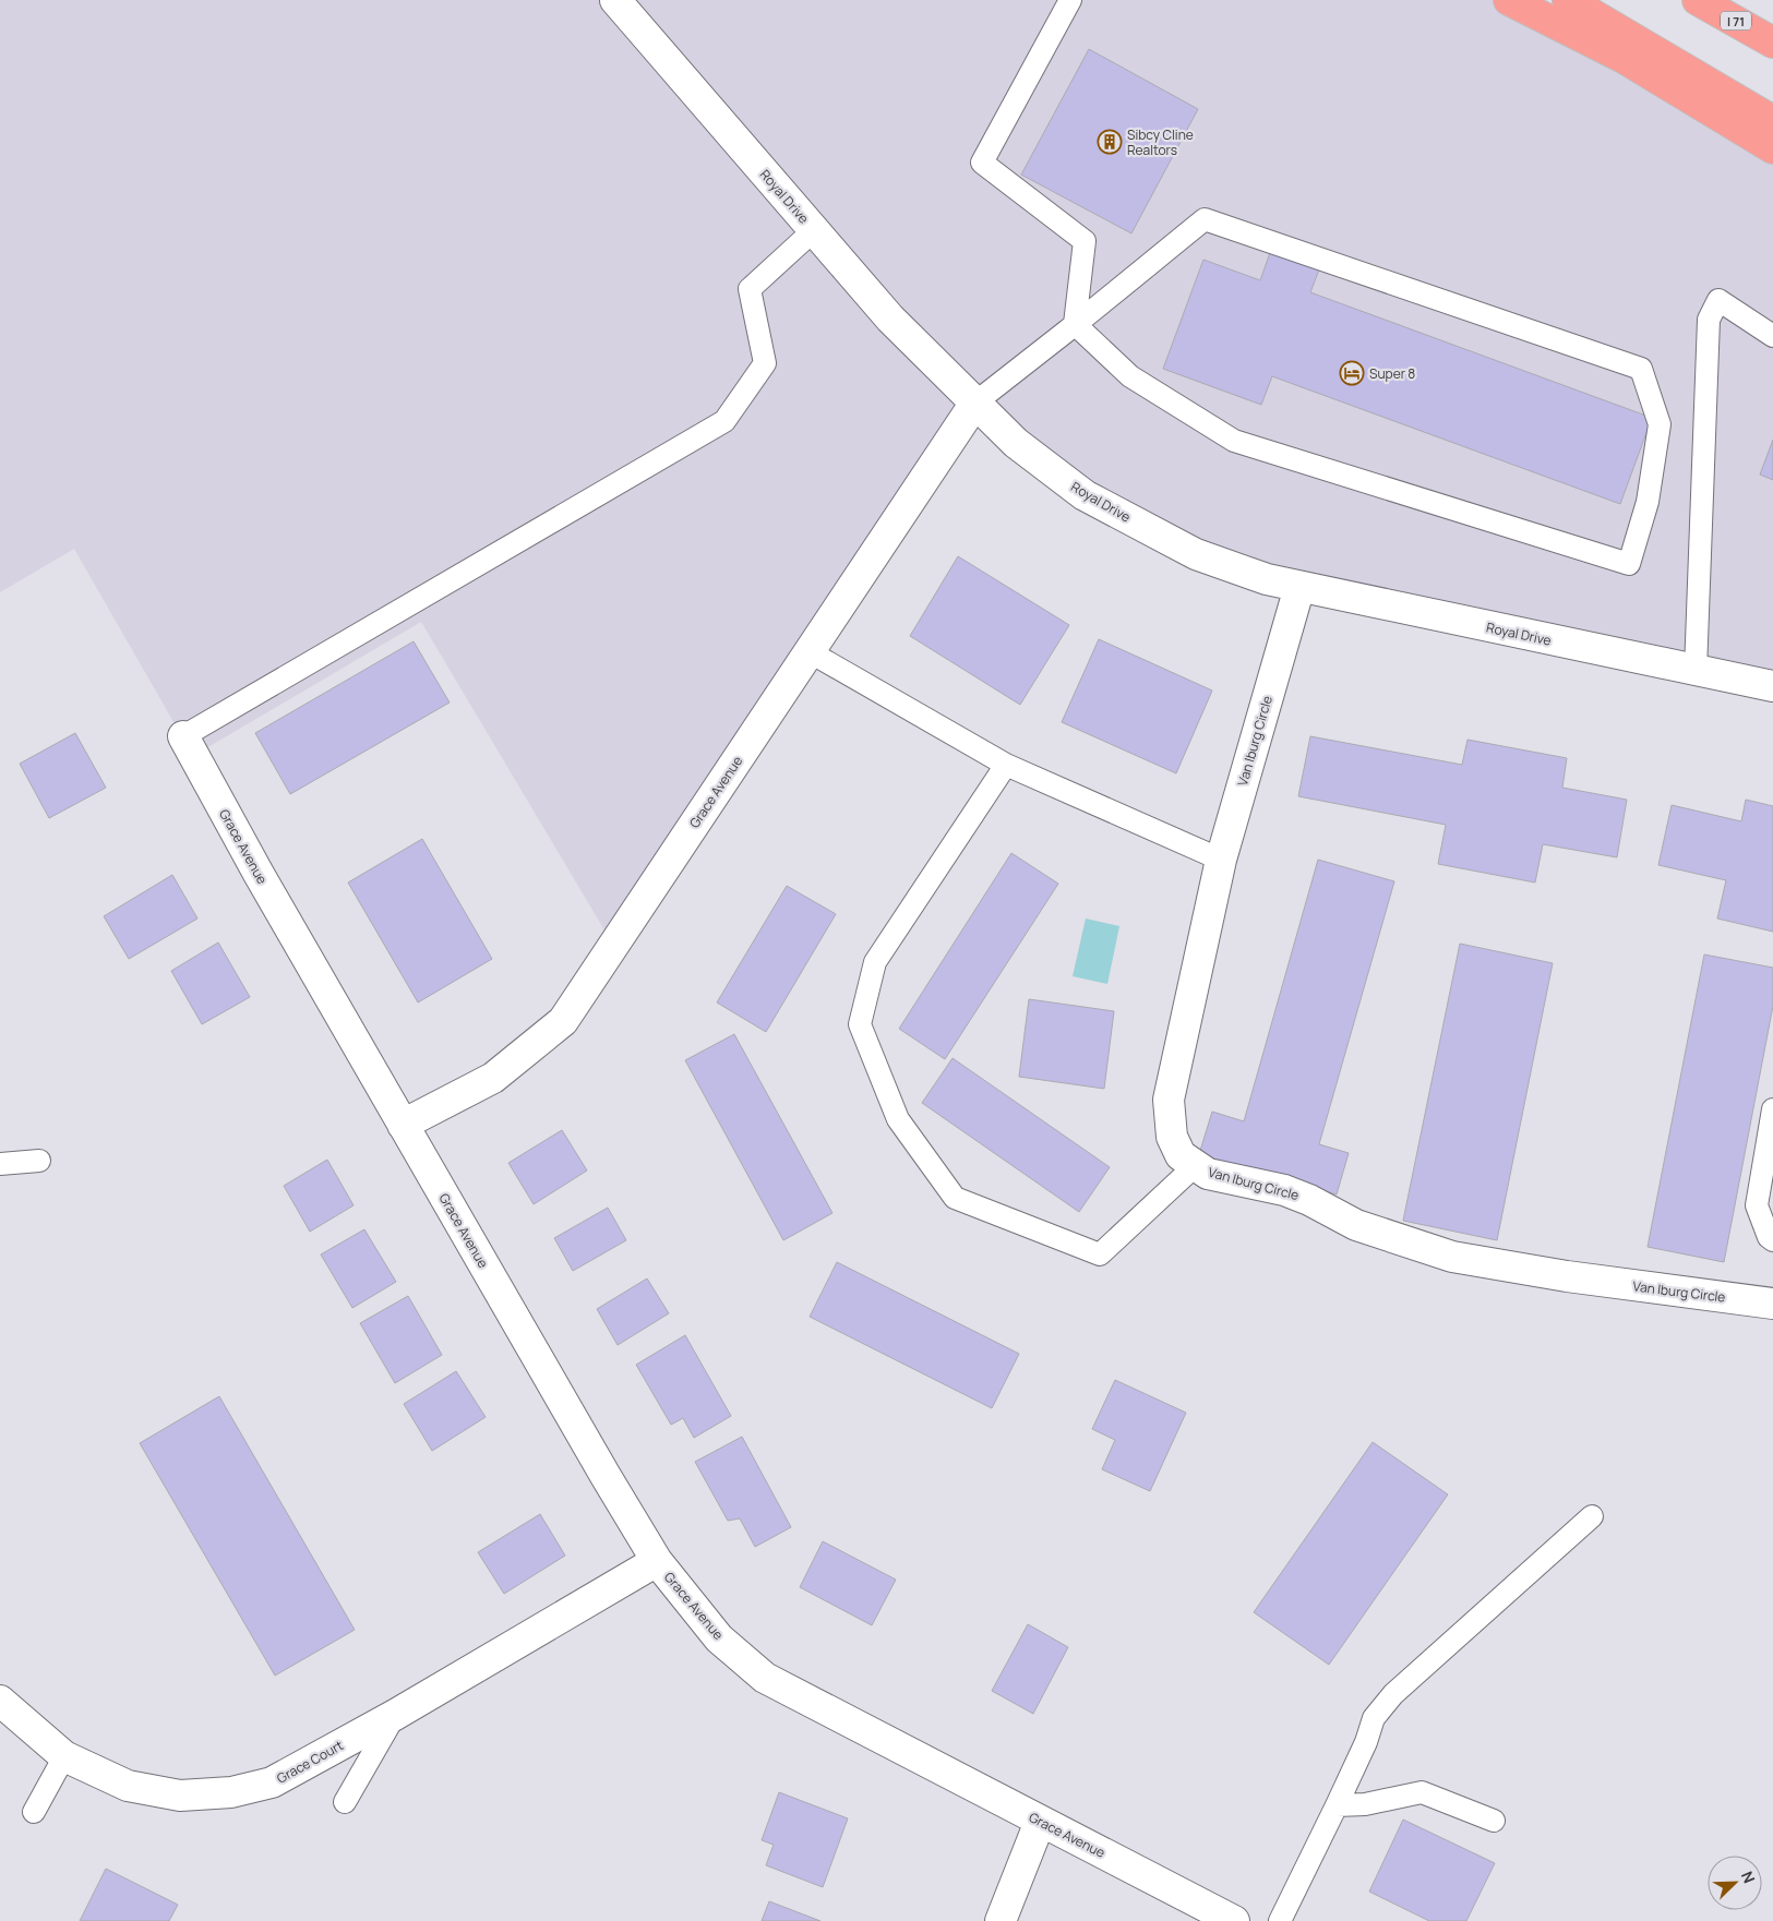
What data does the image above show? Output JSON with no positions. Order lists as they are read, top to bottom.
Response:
{
  "streets": {
    "highway": ["I 71"],
    "street": [
      "Royal Drive",
      "Van Iburg Circle",
      "Grace Avenue",
      "Grace Court"
    ]
  },
  "crossings": [
    ["Royal Drive", "Van Iburg Circle"],
    ["Royal Drive", "Grace Avenue"],
    ["Grace Avenue", "Grace Court"]
  ],
  "places": {
    "building": ["Sibcy Cline Realtors"],
    "hotel": ["Super 8"]
  },
  "north": "top right"
}
